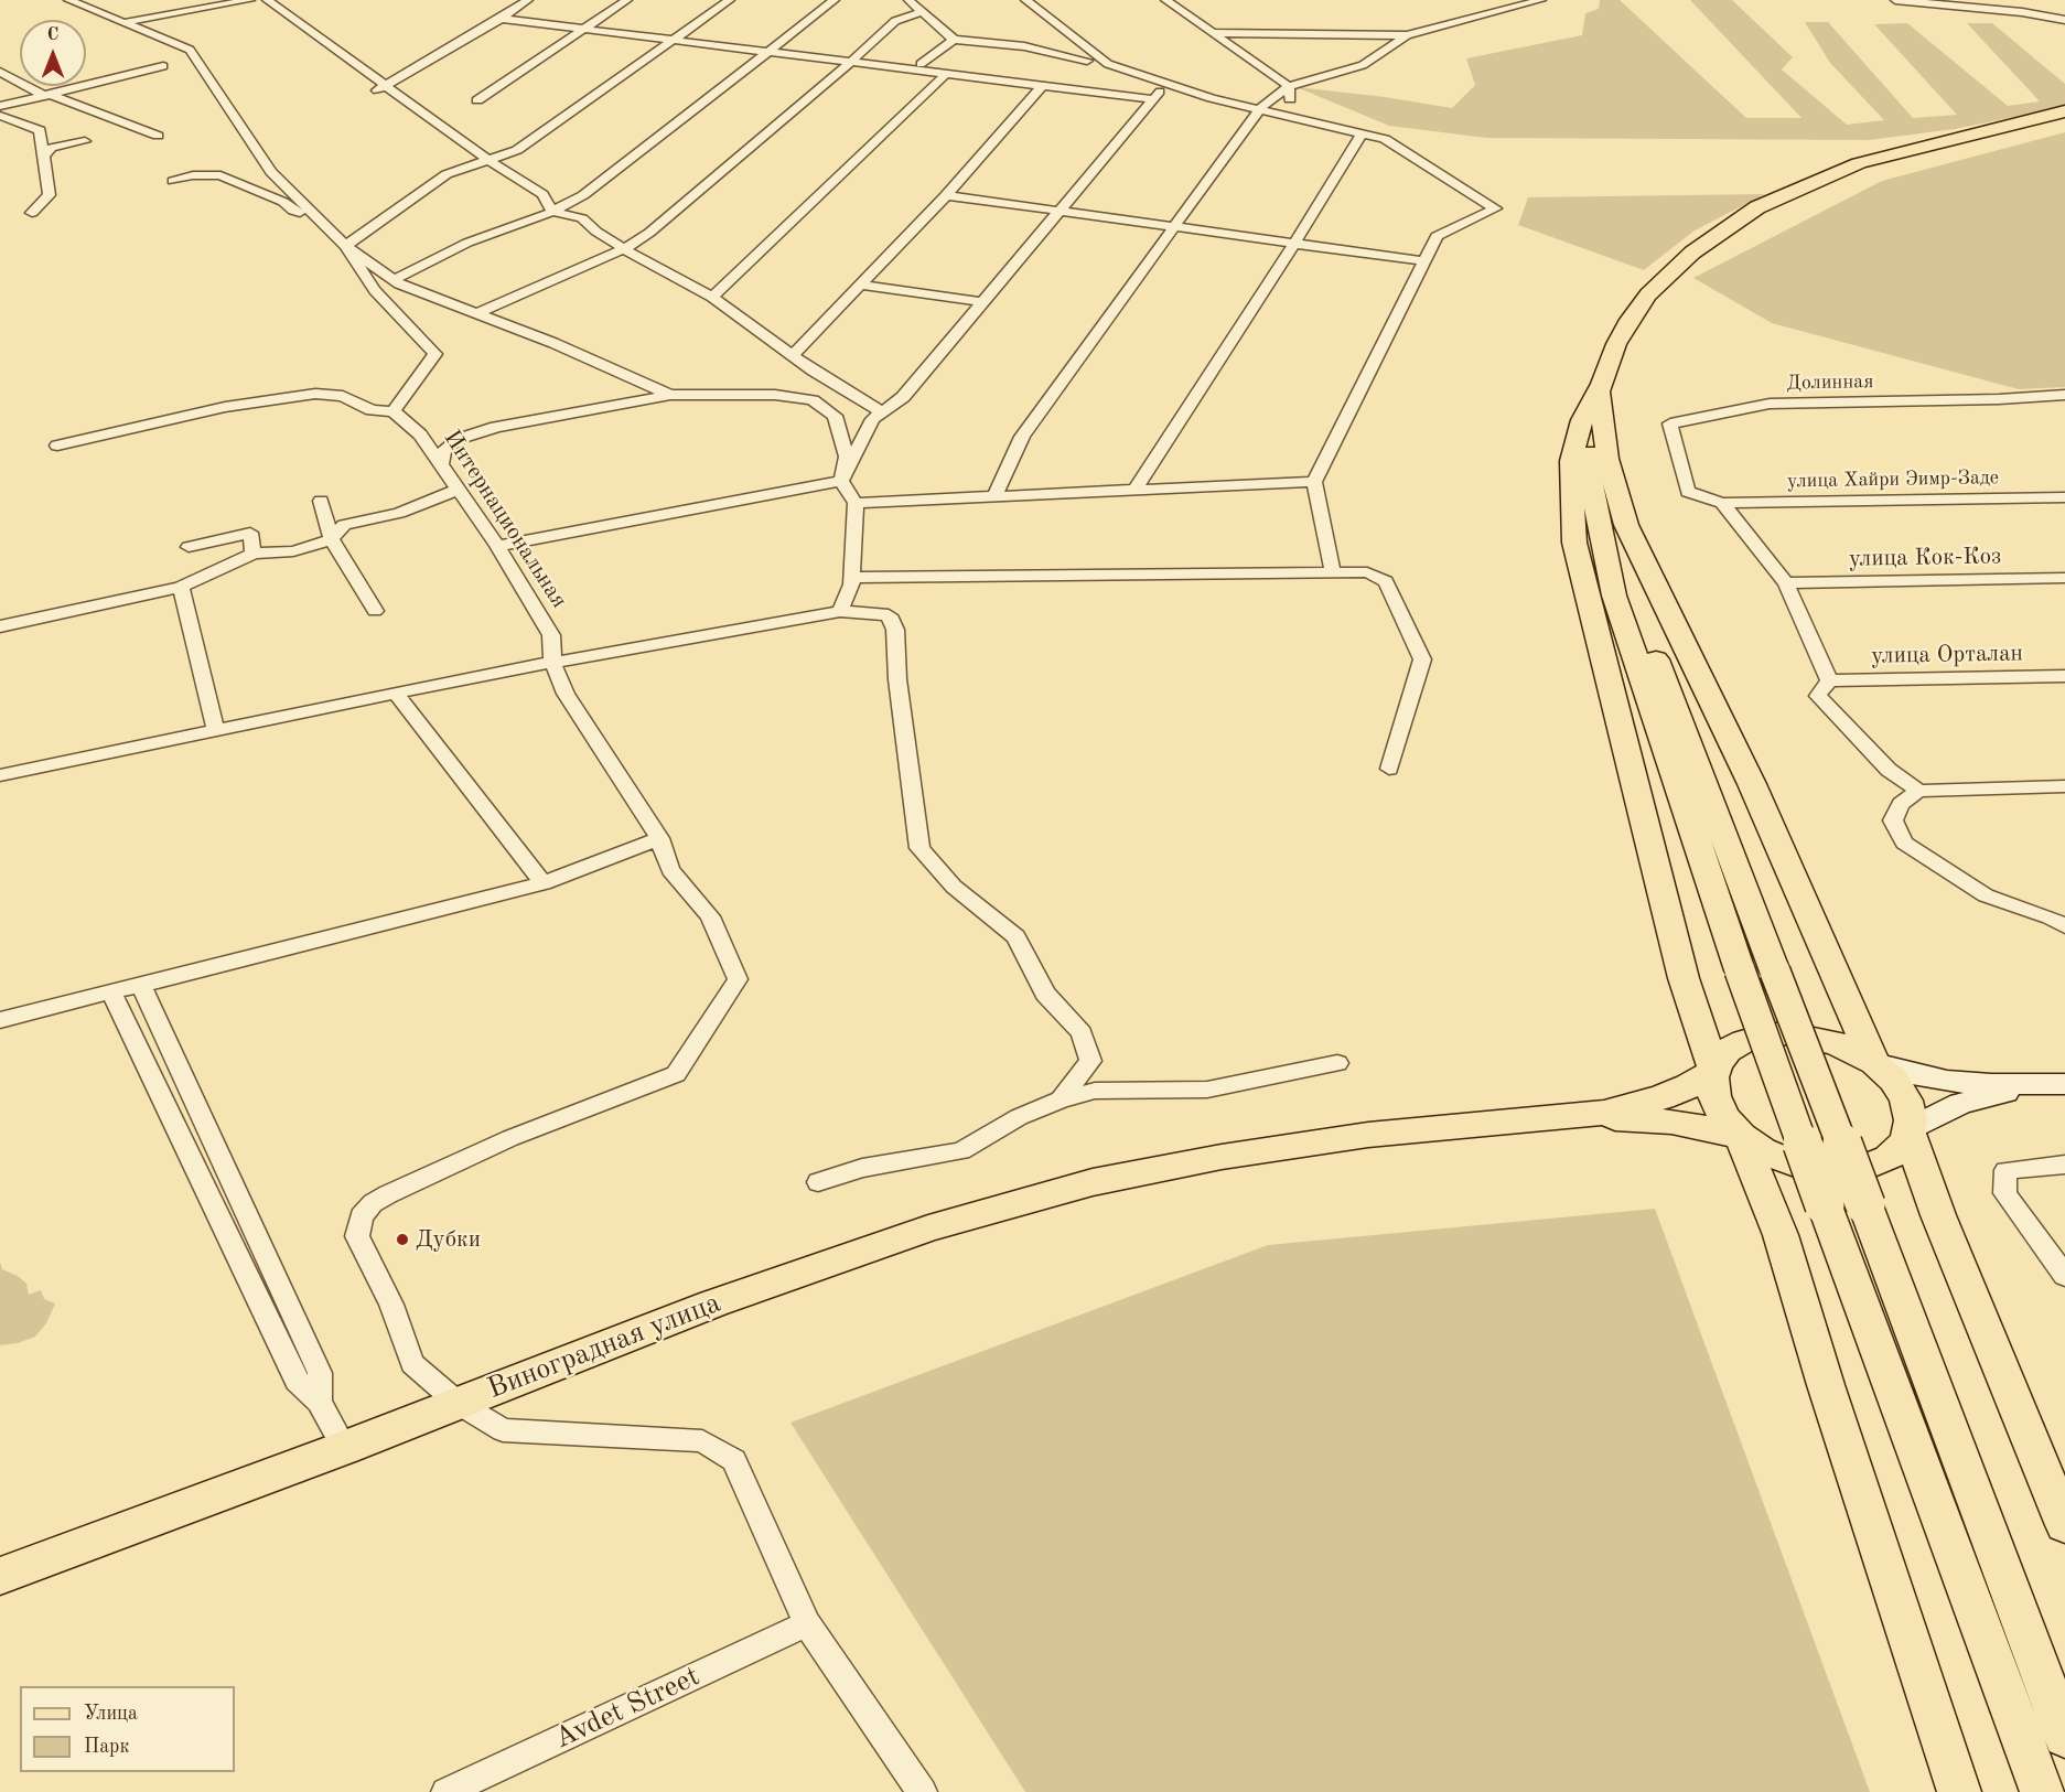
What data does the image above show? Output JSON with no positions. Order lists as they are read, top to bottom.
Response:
{
  "streets": {
    "main road": ["Виноградная улица"],
    "street": [
      "Долинная",
      "улица Хайри Эимр-Заде",
      "Интернациональная",
      "улица Кок-Коз",
      "улица Орталан",
      "Avdet Street"
    ]
  },
  "crossings": [
    ["Долинная", "улица Хайри Эимр-Заде"],
    ["Интернациональная", "Виноградная улица"]
  ],
  "places": ["Дубки"],
  "legend": ["Улица", "Парк"],
  "north": "top"
}
